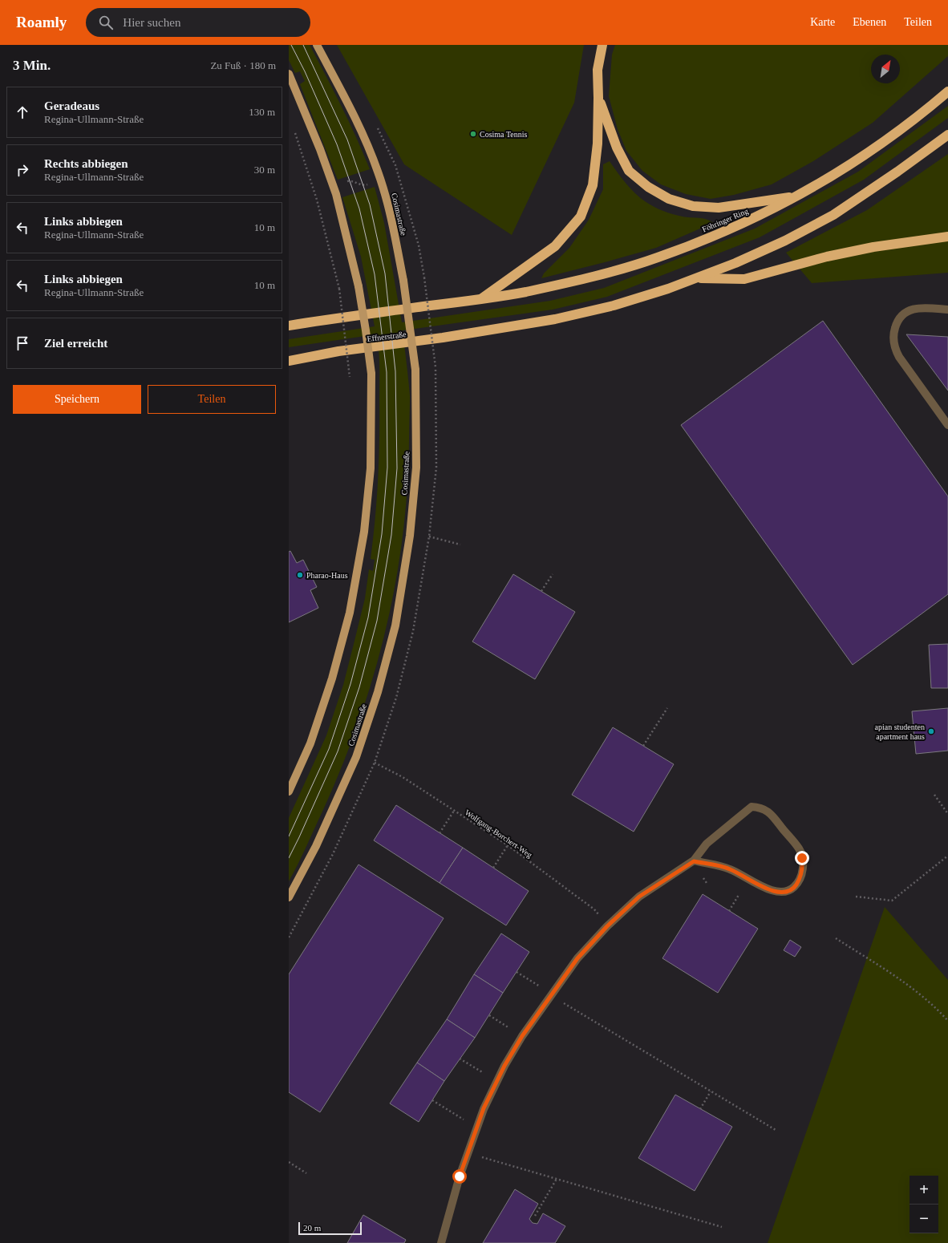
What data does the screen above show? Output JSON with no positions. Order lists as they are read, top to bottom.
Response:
{
  "streets": {
    "highway": ["Föhringer Ring", "Effnerstraße"],
    "main road": ["Cosimastraße"],
    "path": ["Wolfgang-Borchert-Weg"]
  },
  "places": ["Cosima Tennis", "Pharao-Haus", "apian studenten apartment haus"],
  "scale_bar": "20 m",
  "north": "top right",
  "page": {
    "header": "Roamly",
    "search": "Hier suchen",
    "nav": ["Karte", "Ebenen", "Teilen"],
    "heading": ["3 Min.", "Zu Fuß · 180 m"],
    "list": [
      ["Geradeaus", "Regina-Ullmann-Straße", "130 m"],
      ["Rechts abbiegen", "Regina-Ullmann-Straße", "30 m"],
      ["Links abbiegen", "Regina-Ullmann-Straße", "10 m"],
      ["Links abbiegen", "Regina-Ullmann-Straße", "10 m"],
      "Ziel erreicht"
    ],
    "buttons": ["Speichern", "Teilen"],
    "map_buttons": ["+", "−"],
    "scale": "20 m"
  }
}
